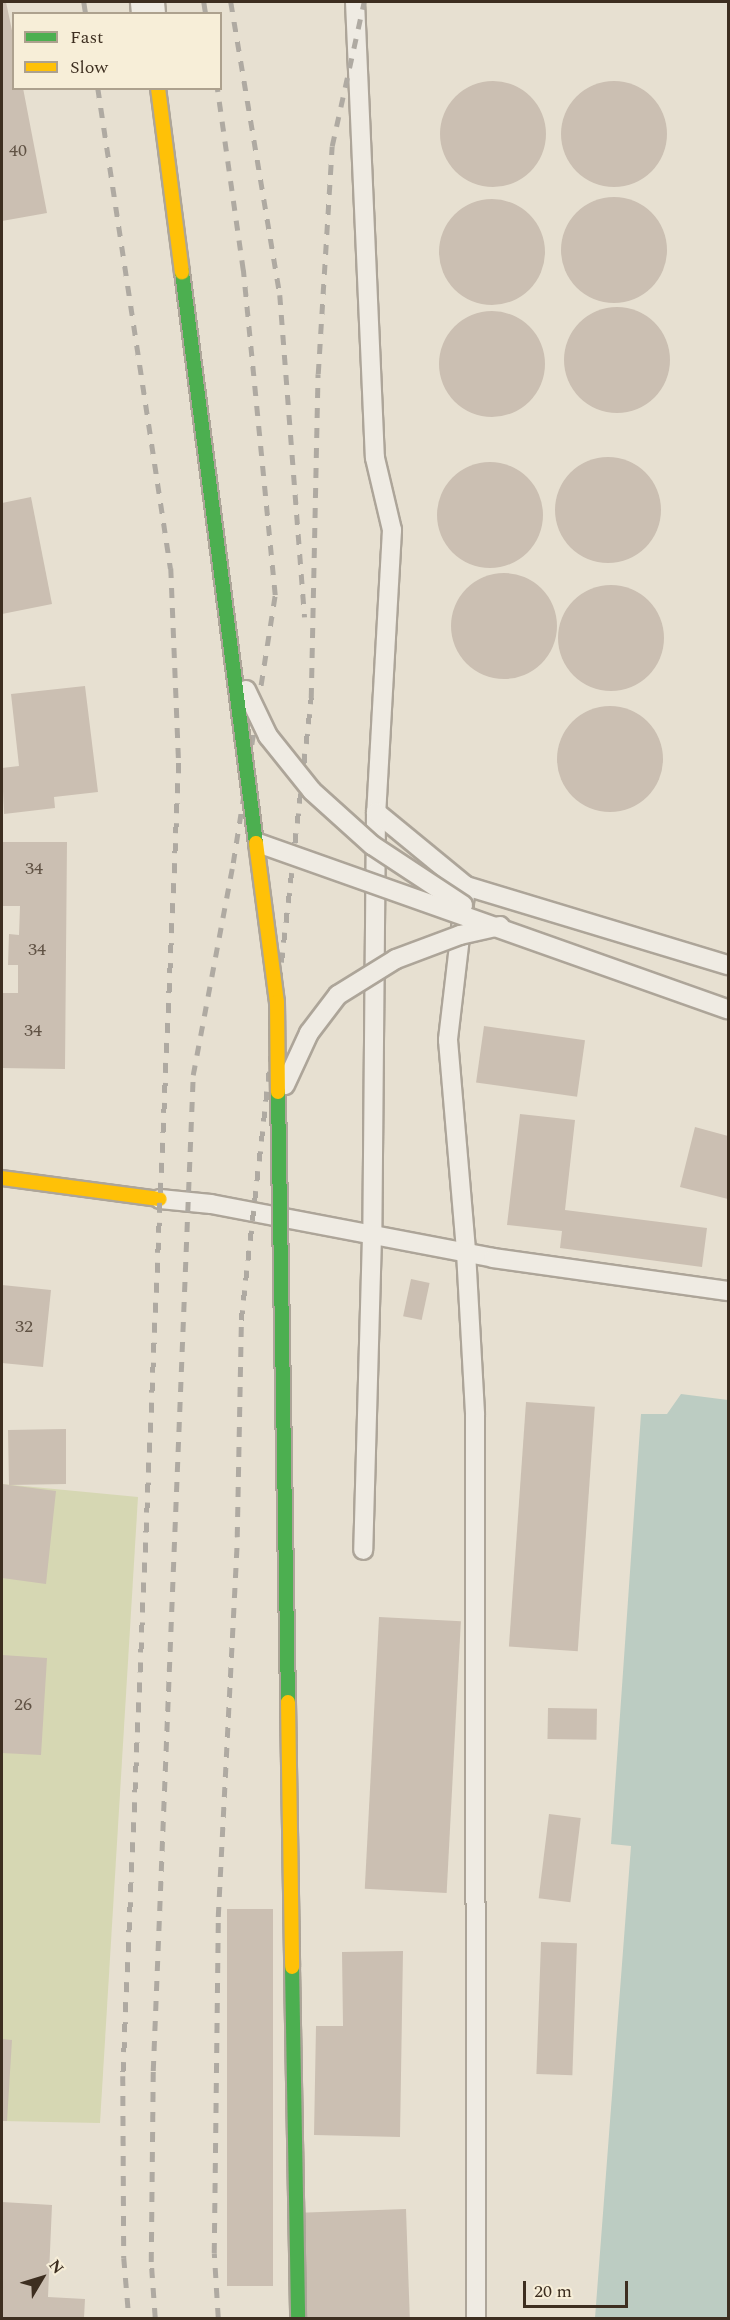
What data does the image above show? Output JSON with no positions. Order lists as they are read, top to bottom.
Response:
{
  "house_numbers": [
    "40",
    "34",
    "34",
    "34",
    "32",
    "26"
  ],
  "legend": ["Fast", "Slow"],
  "scale_bar": "20 m",
  "north": "top right"
}
